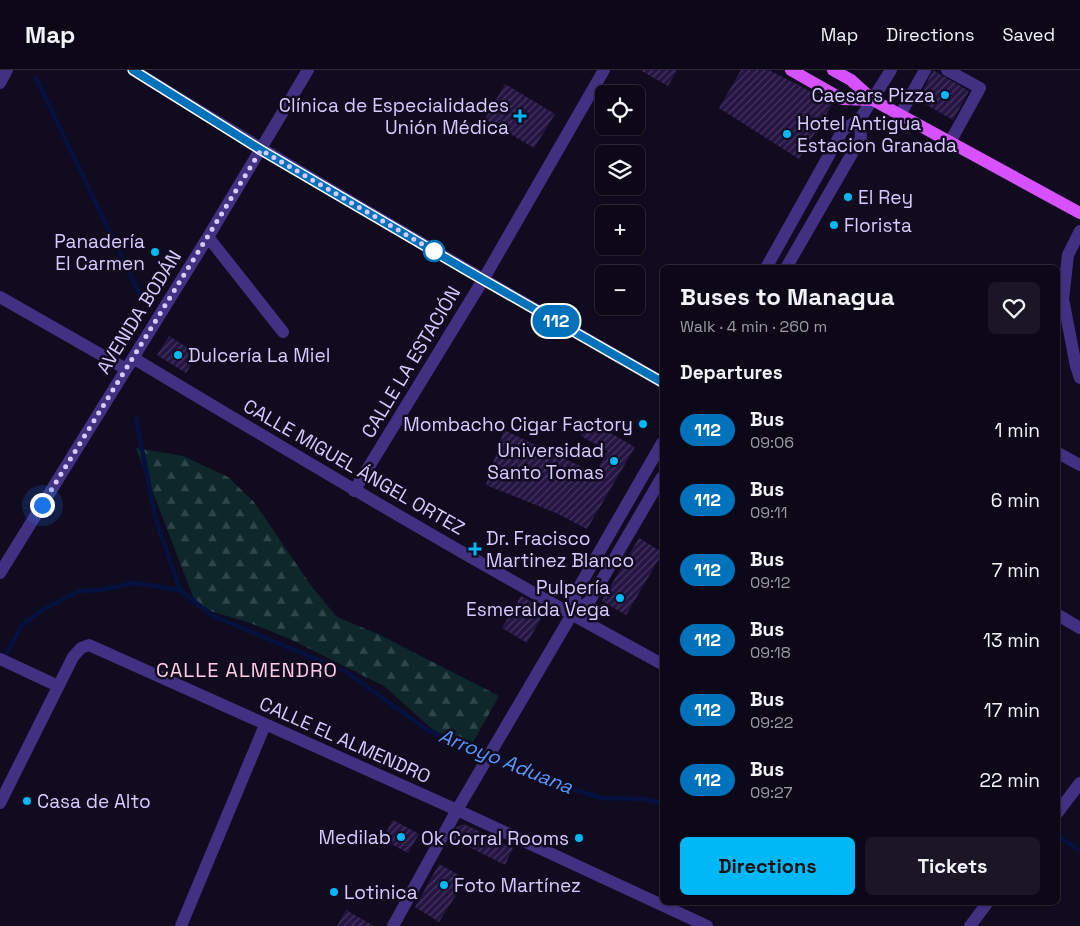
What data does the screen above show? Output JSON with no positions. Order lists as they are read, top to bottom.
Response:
{
  "streets": {
    "street": [
      "AVENIDA BODÁN",
      "CALLE LA ESTACIÓN",
      "CALLE MIGUEL ÁNGEL ORTEZ",
      "CALLE EL ALMENDRO"
    ]
  },
  "crossings": [
    ["AVENIDA BODÁN", "CALLE MIGUEL ÁNGEL ORTEZ"],
    ["CALLE LA ESTACIÓN", "CALLE MIGUEL ÁNGEL ORTEZ"]
  ],
  "districts": ["CALLE ALMENDRO"],
  "water": ["Arroyo Aduana"],
  "places": {
    "other": [
      "Caesars Pizza",
      "Hotel Antigua Estacion Granada",
      "El Rey",
      "Florista",
      "Panadería El Carmen",
      "Dulcería La Miel",
      "Mombacho Cigar Factory",
      "Universidad Santo Tomas",
      "Pulpería Esmeralda Vega",
      "Casa de Alto",
      "Medilab",
      "Ok Corral Rooms",
      "Foto Martínez",
      "Lotinica"
    ],
    "health": ["Clínica de Especialidades Unión Médica", "Dr. Fracisco Martinez Blanco"]
  },
  "lines": ["bus line 112"],
  "page": {
    "header": "Map",
    "nav": ["Map", "Directions", "Saved"],
    "on_map": "112",
    "map_buttons": ["+", "−"],
    "heading": [
      ["Buses to Managua", "Walk · 4 min · 260 m"],
      "Departures"
    ],
    "list": [
      {
        "mark": "112",
        "name": "Bus",
        "note": "09:06",
        "value": "1 min"
      },
      {
        "mark": "112",
        "name": "Bus",
        "note": "09:11",
        "value": "6 min"
      },
      {
        "mark": "112",
        "name": "Bus",
        "note": "09:12",
        "value": "7 min"
      },
      {
        "mark": "112",
        "name": "Bus",
        "note": "09:18",
        "value": "13 min"
      },
      {
        "mark": "112",
        "name": "Bus",
        "note": "09:22",
        "value": "17 min"
      },
      {
        "mark": "112",
        "name": "Bus",
        "note": "09:27",
        "value": "22 min"
      }
    ],
    "buttons": ["Directions", "Tickets"]
  }
}
